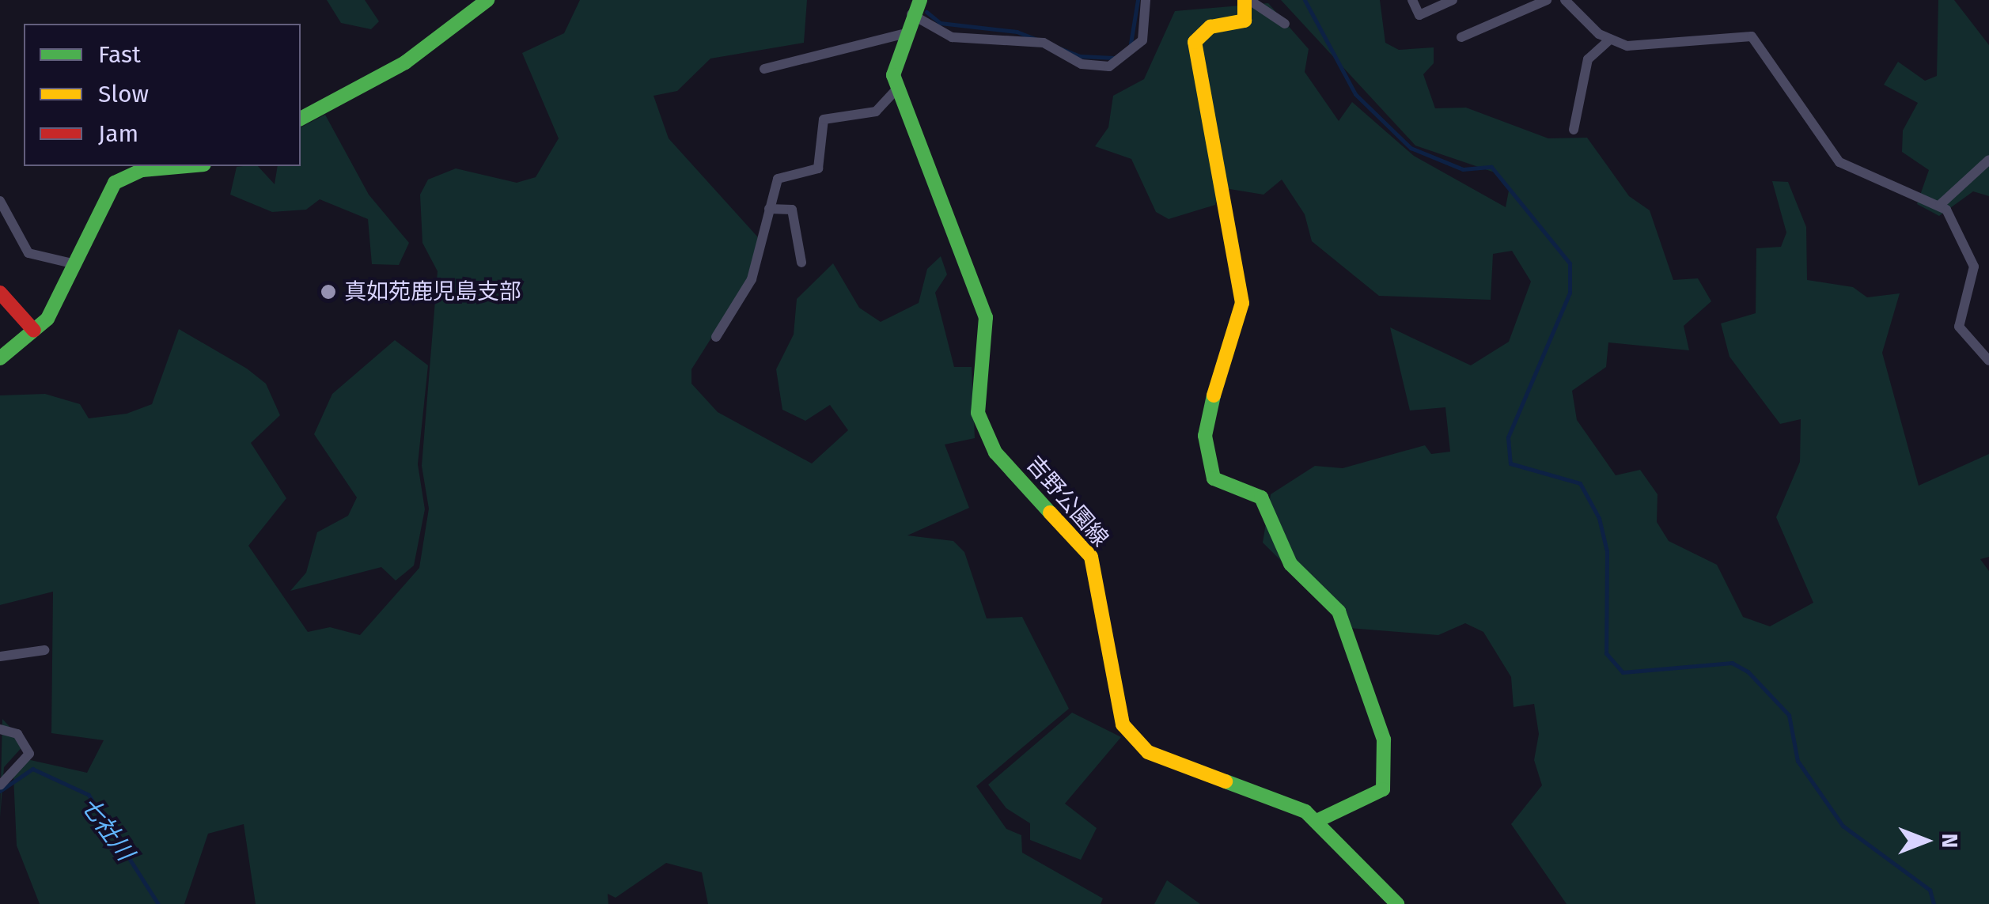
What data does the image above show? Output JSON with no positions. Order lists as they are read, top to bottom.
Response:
{
  "streets": {
    "street": ["吉野公園線"]
  },
  "water": ["七社川"],
  "places": ["真如苑鹿児島支部"],
  "legend": ["Fast", "Slow", "Jam"],
  "north": "right"
}
